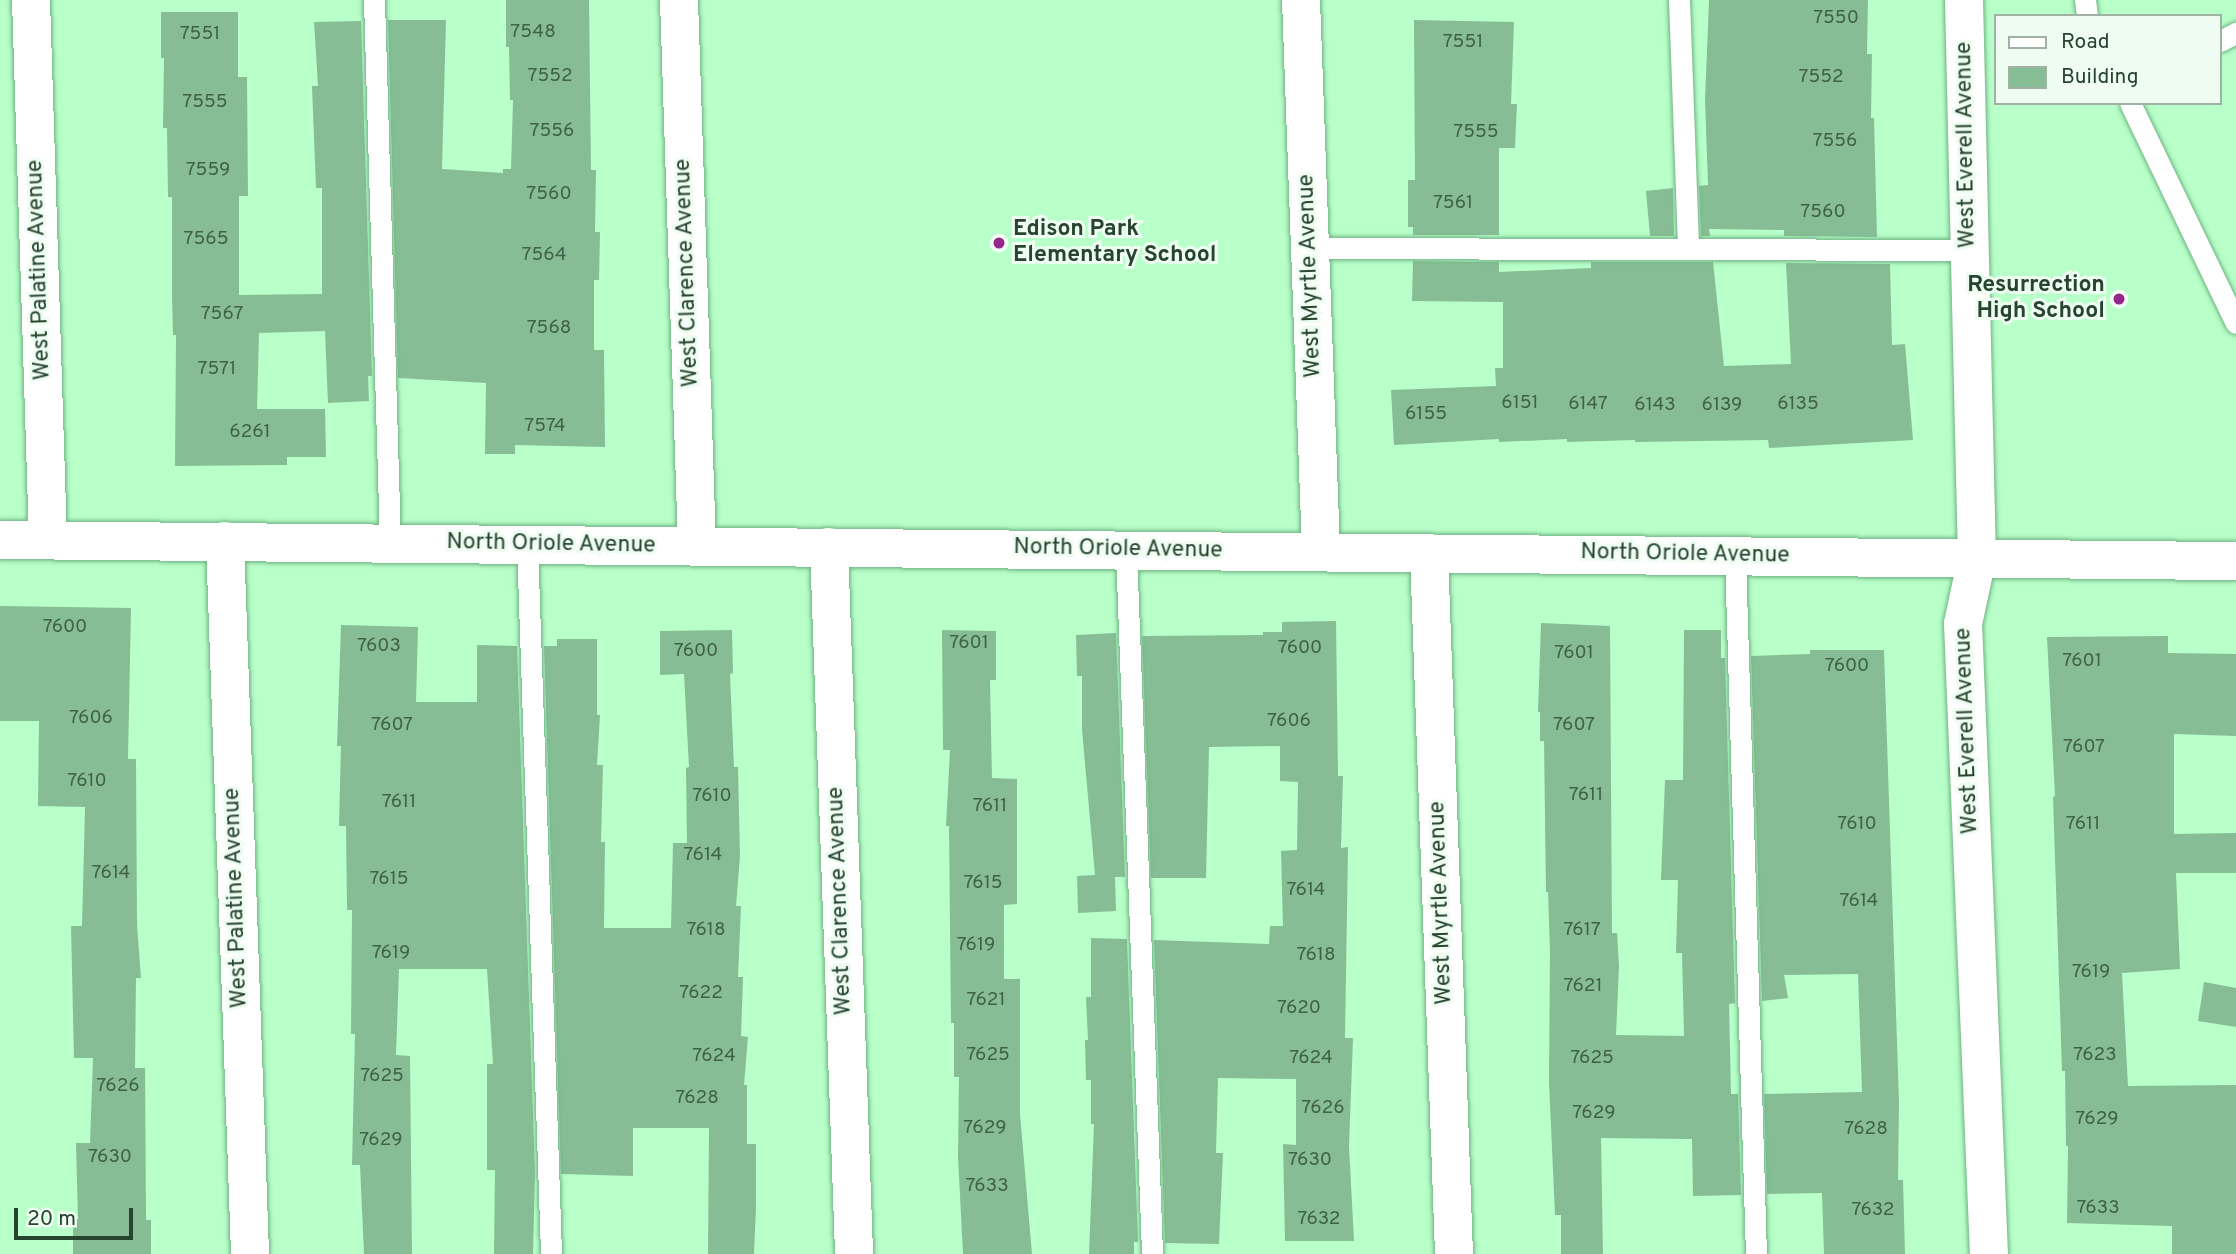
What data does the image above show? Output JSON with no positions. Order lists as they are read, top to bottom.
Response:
{
  "streets": {
    "street": [
      "West Everell Avenue",
      "West Palatine Avenue",
      "West Clarence Avenue",
      "West Myrtle Avenue",
      "North Oriole Avenue"
    ]
  },
  "crossings": [
    ["West Everell Avenue", "North Oriole Avenue"],
    ["West Palatine Avenue", "North Oriole Avenue"],
    ["West Clarence Avenue", "North Oriole Avenue"],
    ["West Myrtle Avenue", "North Oriole Avenue"]
  ],
  "places": ["Edison Park Elementary School", "Resurrection High School"],
  "house_numbers": [
    "7550",
    "7548",
    "7551",
    "7551",
    "7552",
    "7552",
    "7555",
    "7556",
    "7555",
    "7556",
    "7559",
    "7560",
    "7561",
    "7560",
    "7565",
    "7564",
    "7567",
    "7568",
    "7571",
    "6151",
    "6147",
    "6135",
    "6143",
    "6139",
    "6155",
    "7574",
    "6261",
    "7600",
    "7601",
    "7603",
    "7600",
    "7600",
    "7601",
    "7601",
    "7600",
    "7606",
    "7606",
    "7607",
    "7607",
    "7607",
    "7610",
    "7611",
    "7610",
    "7611",
    "7611",
    "7610",
    "7611",
    "7614",
    "7614",
    "7615",
    "7615",
    "7614",
    "7614",
    "7618",
    "7617",
    "7619",
    "7619",
    "7618",
    "7619",
    "7621",
    "7622",
    "7621",
    "7620",
    "7625",
    "7623",
    "7624",
    "7624",
    "7625",
    "7625",
    "7626",
    "7628",
    "7626",
    "7629",
    "7629",
    "7629",
    "7628",
    "7629",
    "7630",
    "7630",
    "7633",
    "7633",
    "7632",
    "7632"
  ],
  "legend": ["Road", "Building"],
  "scale_bar": "20 m"
}
